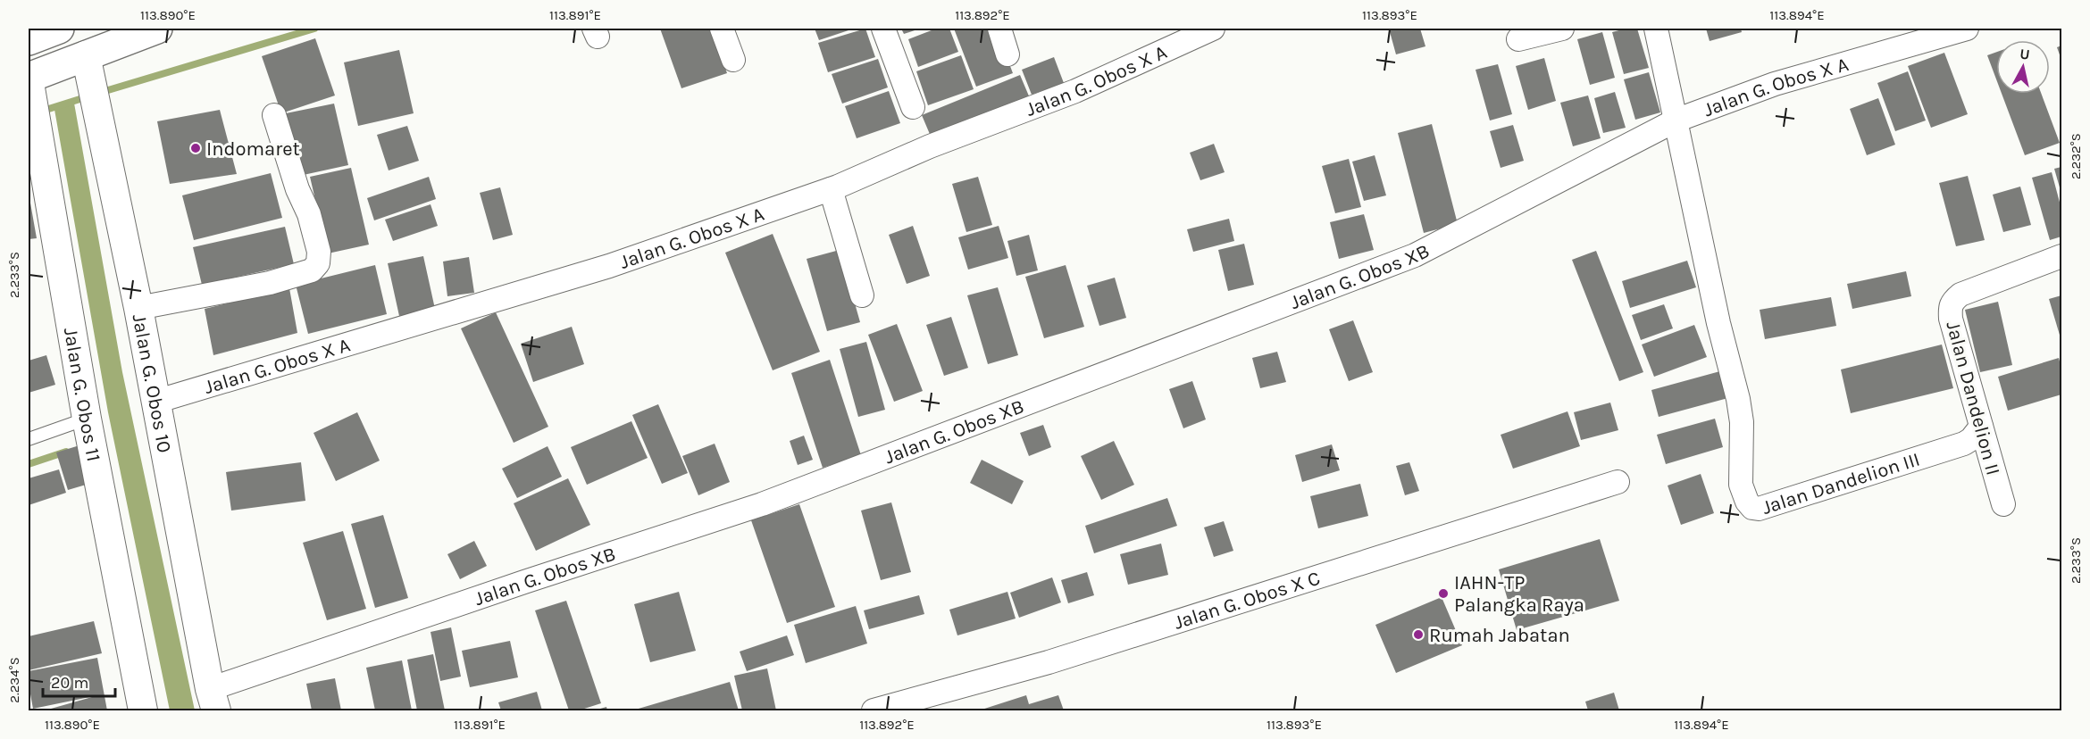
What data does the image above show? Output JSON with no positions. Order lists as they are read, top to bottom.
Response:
{
  "streets": {
    "street": [
      "Jalan G. Obos X A",
      "Jalan G. Obos XB",
      "Jalan G. Obos 10",
      "Jalan G. Obos 11",
      "Jalan Dandelion II",
      "Jalan Dandelion III",
      "Jalan G. Obos X C"
    ]
  },
  "crossings": [
    ["Jalan G. Obos X A", "Jalan G. Obos XB"],
    ["Jalan G. Obos X A", "Jalan G. Obos 10"],
    ["Jalan G. Obos X A", "Jalan Dandelion III"],
    ["Jalan G. Obos XB", "Jalan G. Obos 10"],
    ["Jalan G. Obos XB", "Jalan Dandelion III"],
    ["Jalan Dandelion II", "Jalan Dandelion III"]
  ],
  "places": ["Indomaret", "IAHN-TP Palangka Raya", "Rumah Jabatan"],
  "scale_bar": "20 m",
  "north": "top",
  "coordinates": [
    "113.890°E",
    "113.891°E",
    "113.892°E",
    "113.893°E",
    "113.894°E",
    "2.232°S",
    "2.233°S",
    "2.234°S"
  ]
}
